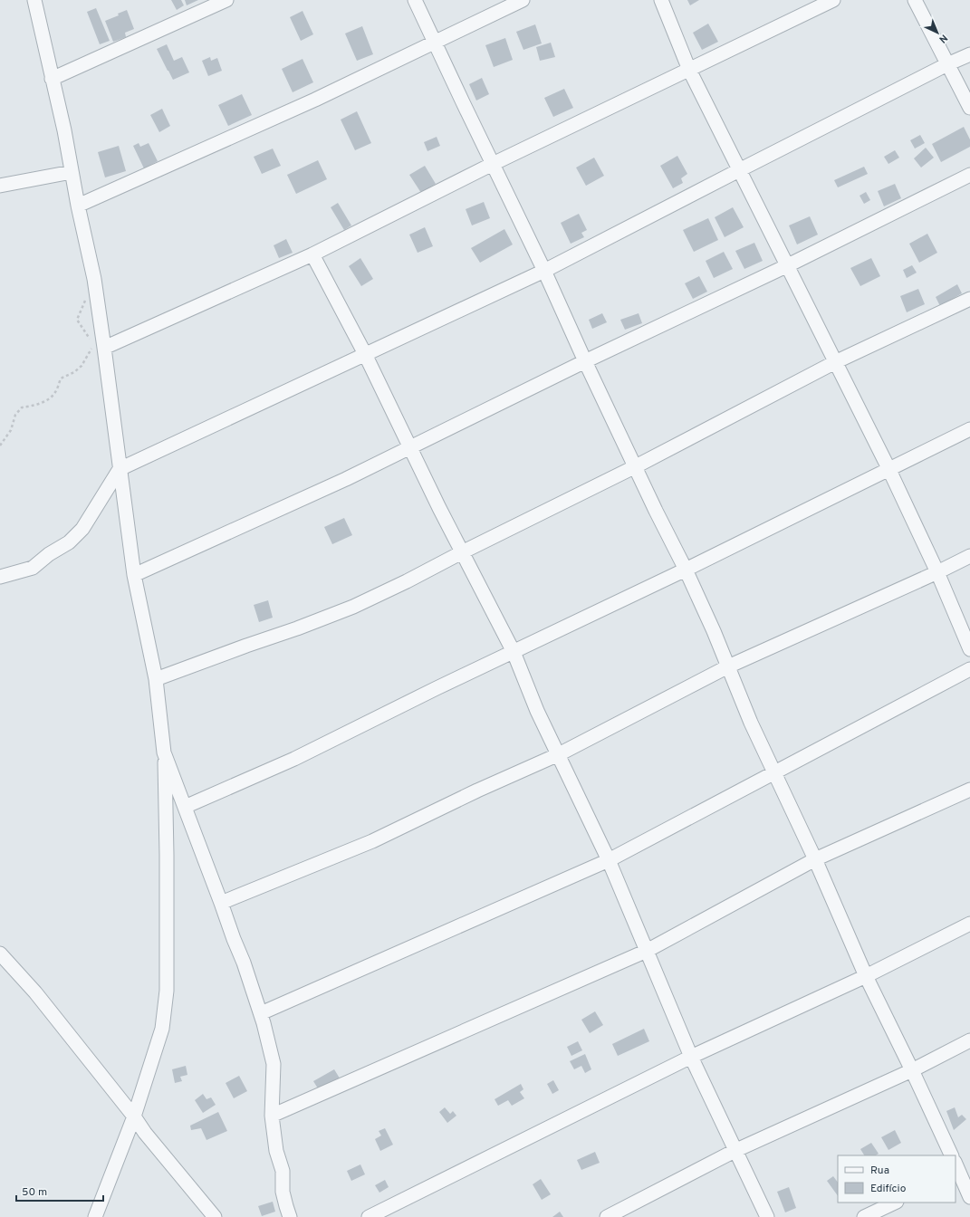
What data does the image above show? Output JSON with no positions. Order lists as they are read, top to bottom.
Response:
{
  "legend": ["Rua", "Edifício"],
  "scale_bar": "50 m",
  "north": "bottom right"
}
